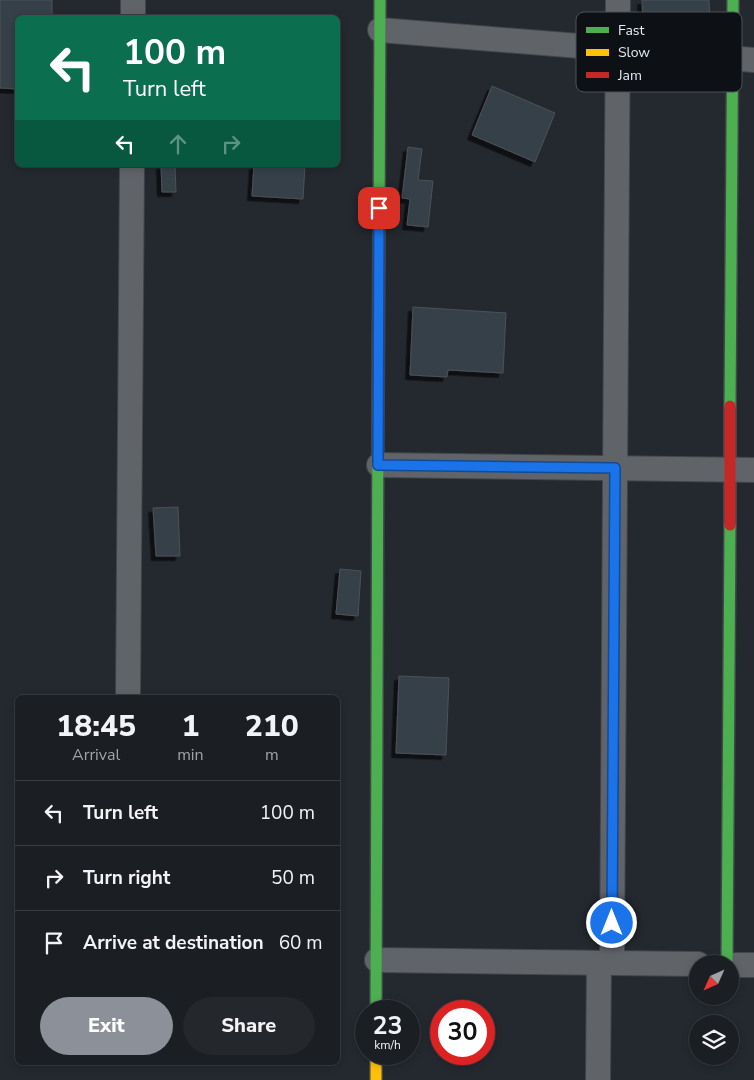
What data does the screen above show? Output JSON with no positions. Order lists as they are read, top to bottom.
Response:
{
  "legend": ["Fast", "Slow", "Jam"],
  "north": "bottom left",
  "page": {
    "turn": ["100 m", "Turn left"],
    "eta": [
      "18:45",
      "Arrival",
      "1",
      "min",
      "210",
      "m"
    ],
    "list": [
      {
        "name": "Turn left",
        "value": "100 m"
      },
      {
        "name": "Turn right",
        "value": "50 m"
      },
      {
        "name": "Arrive at destination",
        "value": "60 m"
      }
    ],
    "buttons": ["Exit", "Share"],
    "speed": "23 km/h",
    "limit": "30"
  }
}
